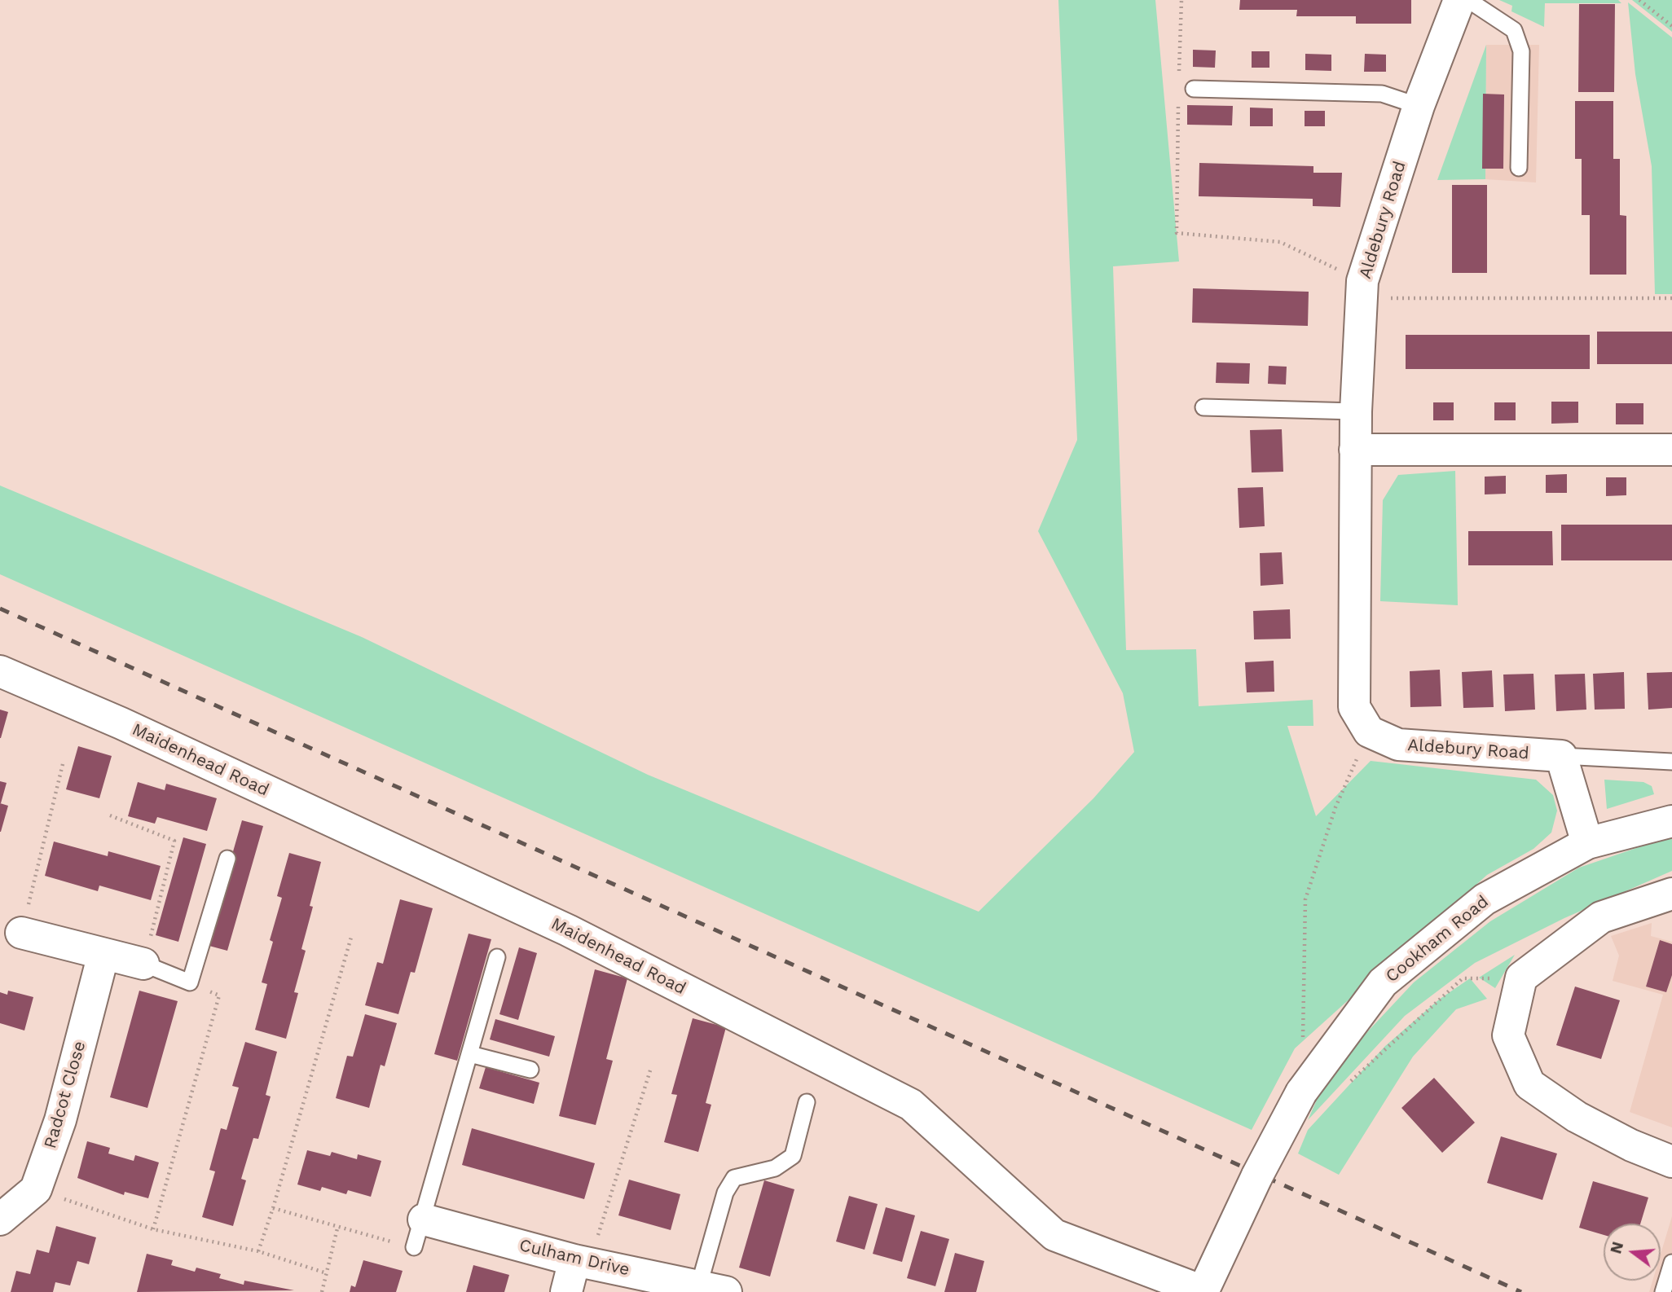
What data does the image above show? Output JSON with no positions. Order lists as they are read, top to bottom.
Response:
{
  "streets": {
    "street": [
      "Aldebury Road",
      "Maidenhead Road",
      "Cookham Road",
      "Radcot Close",
      "Culham Drive"
    ]
  },
  "crossings": [
    ["Maidenhead Road", "Cookham Road"]
  ],
  "north": "left"
}
